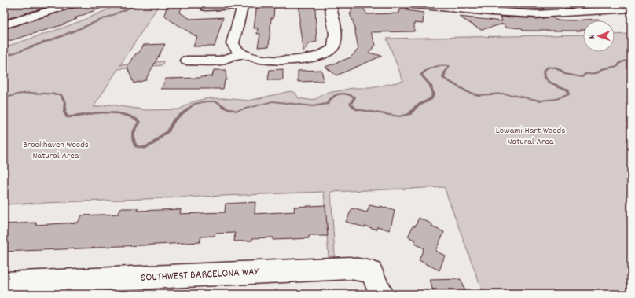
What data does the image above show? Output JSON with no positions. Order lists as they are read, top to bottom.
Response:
{
  "streets": {
    "street": ["SOUTHWEST BARCELONA WAY"]
  },
  "parks": ["Lowami Hart Woods Natural Area", "Brookhaven Woods Natural Area"],
  "north": "left"
}
